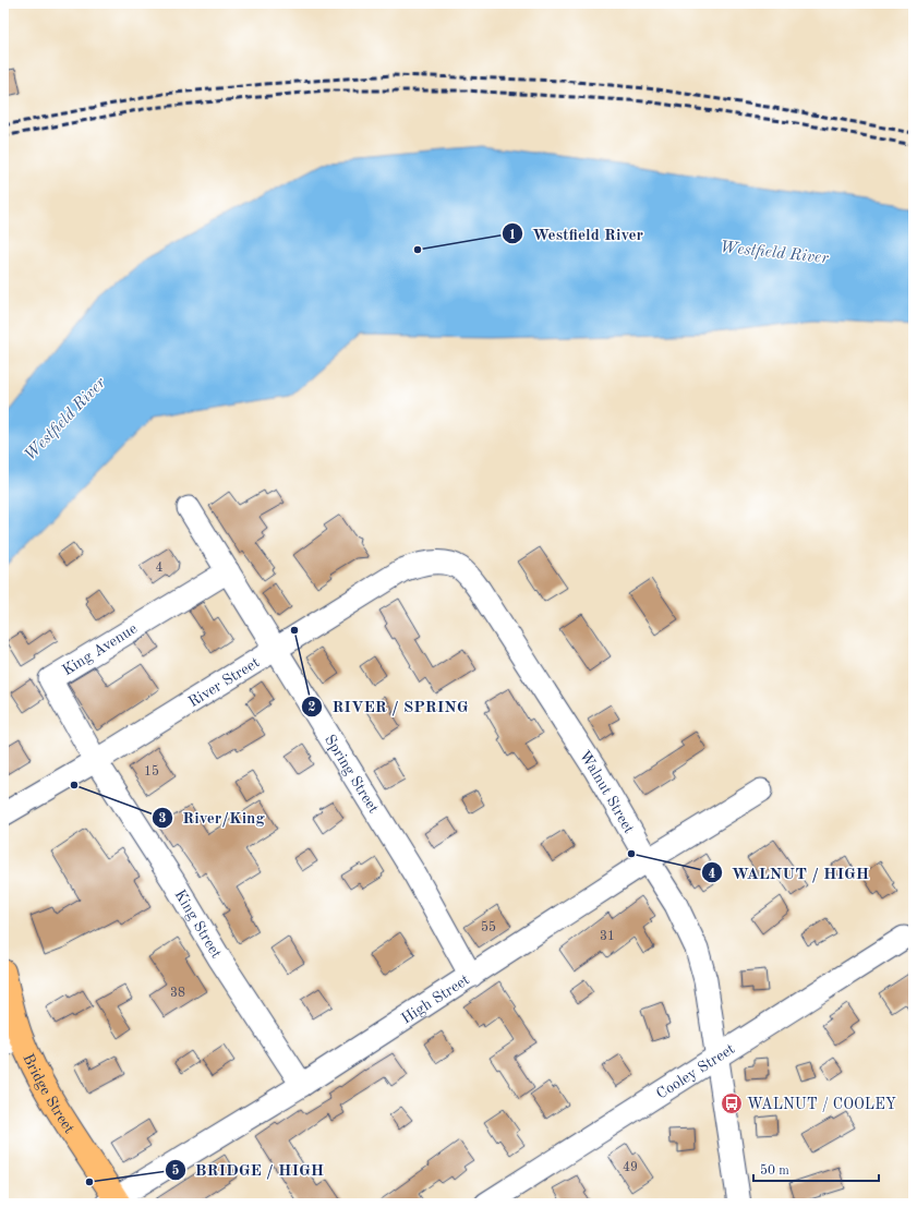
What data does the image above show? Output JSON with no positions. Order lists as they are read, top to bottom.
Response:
{
  "streets": {
    "main road": ["Bridge Street"],
    "street": [
      "King Avenue",
      "River Street",
      "Spring Street",
      "Walnut Street",
      "King Street",
      "High Street",
      "Cooley Street"
    ]
  },
  "crossings": [
    ["King Avenue", "River Street"],
    ["King Avenue", "Spring Street"],
    ["King Avenue", "King Street"],
    ["River Street", "Spring Street"],
    ["River Street", "Walnut Street"],
    ["River Street", "King Street"],
    ["Spring Street", "High Street"],
    ["Walnut Street", "High Street"],
    ["Walnut Street", "Cooley Street"],
    ["King Street", "High Street"],
    ["High Street", "Bridge Street"]
  ],
  "water": ["Westfield River"],
  "places": {
    "other": [
      "Westfield River",
      "RIVER / SPRING",
      "River/King",
      "WALNUT / HIGH",
      "BRIDGE / HIGH"
    ],
    "bus stop": ["WALNUT / COOLEY"]
  },
  "house_numbers": [
    "4",
    "15",
    "55",
    "31",
    "38",
    "49"
  ],
  "scale_bar": "50 m"
}
